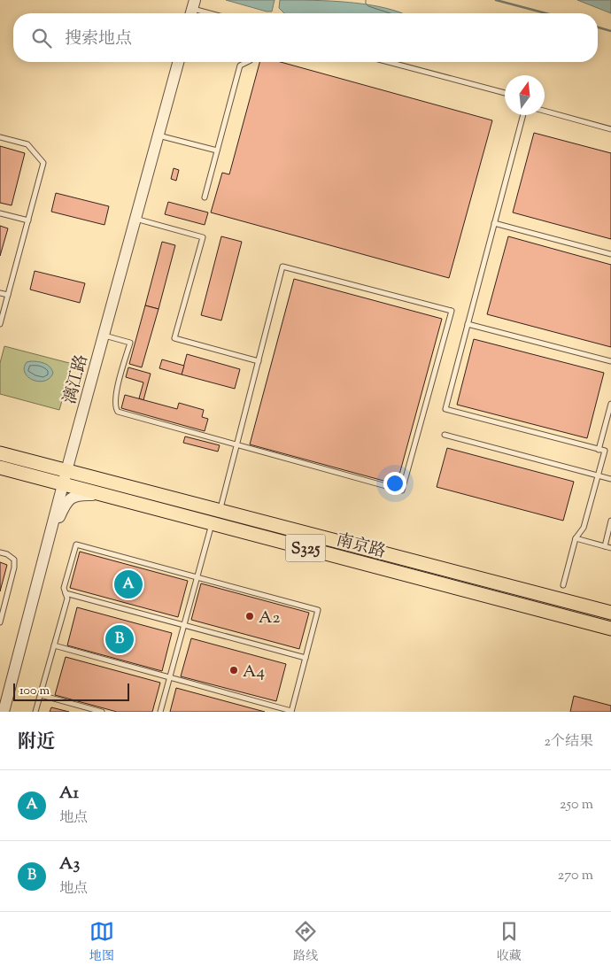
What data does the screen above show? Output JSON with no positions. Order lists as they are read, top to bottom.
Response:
{
  "streets": {
    "main road": ["南京路", "S325"],
    "street": ["漓江路"]
  },
  "crossings": [
    ["漓江路", "南京路"]
  ],
  "places": ["A2", "A4"],
  "scale_bar": "100 m",
  "north": "top",
  "page": {
    "search": "搜索地点",
    "pins": ["A", "B"],
    "scale": "100 m",
    "heading": ["附近", "2个结果"],
    "list": [
      {
        "mark": "A",
        "name": "A1",
        "note": "地点",
        "value": "250 m"
      },
      {
        "mark": "B",
        "name": "A3",
        "note": "地点",
        "value": "270 m"
      }
    ],
    "nav": ["地图", "路线", "收藏"]
  }
}
